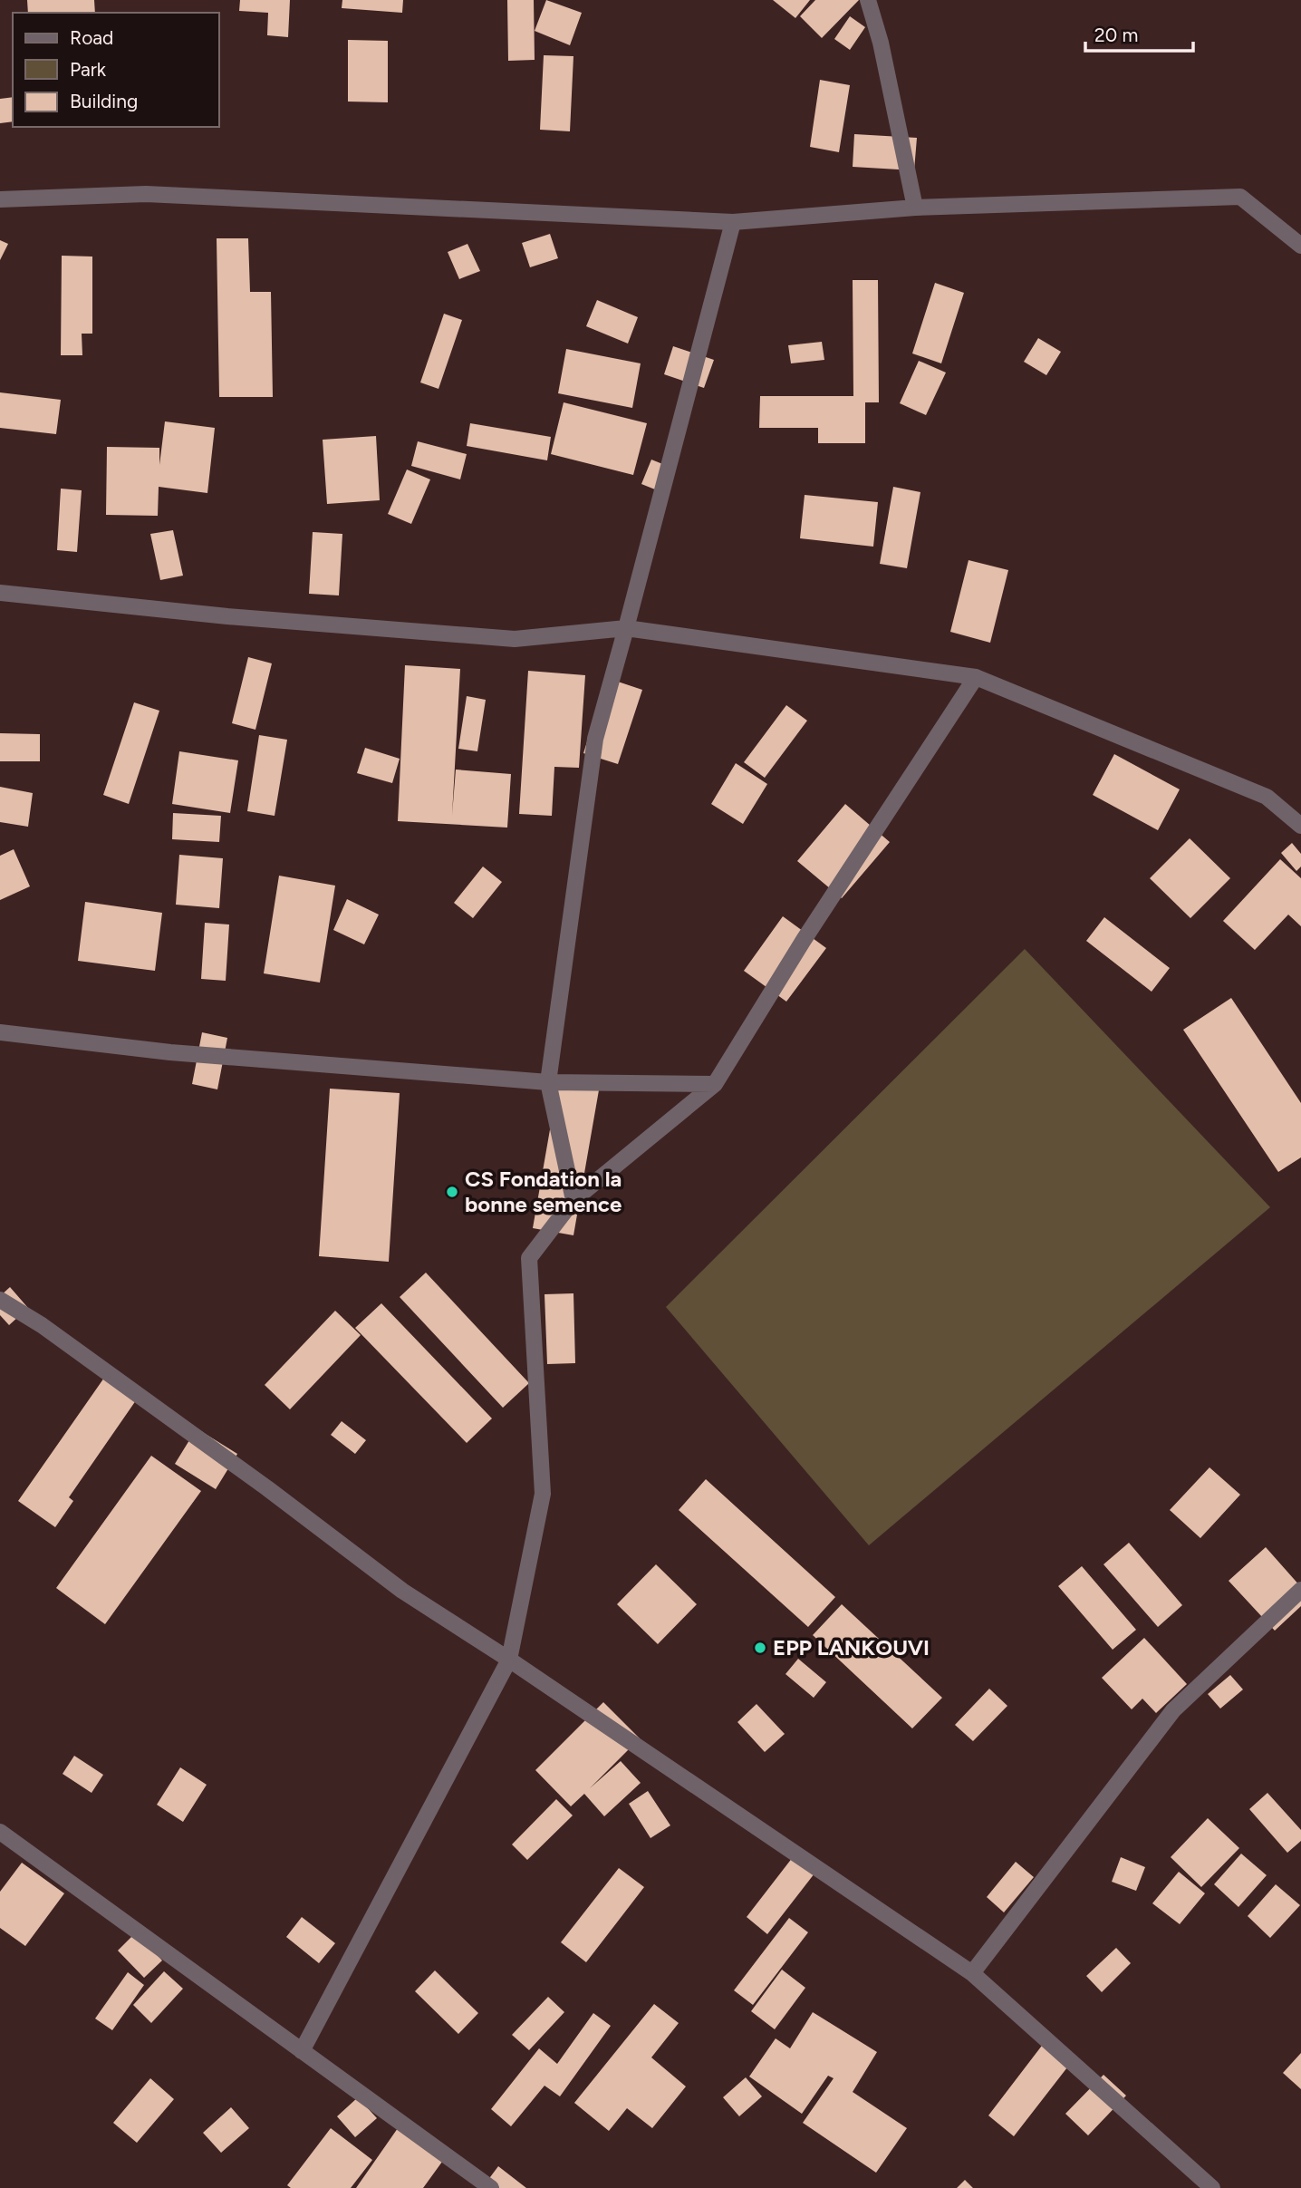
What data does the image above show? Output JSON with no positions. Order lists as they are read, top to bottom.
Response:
{
  "places": ["CS Fondation la bonne semence", "EPP LANKOUVI"],
  "legend": ["Road", "Park", "Building"],
  "scale_bar": "20 m"
}
